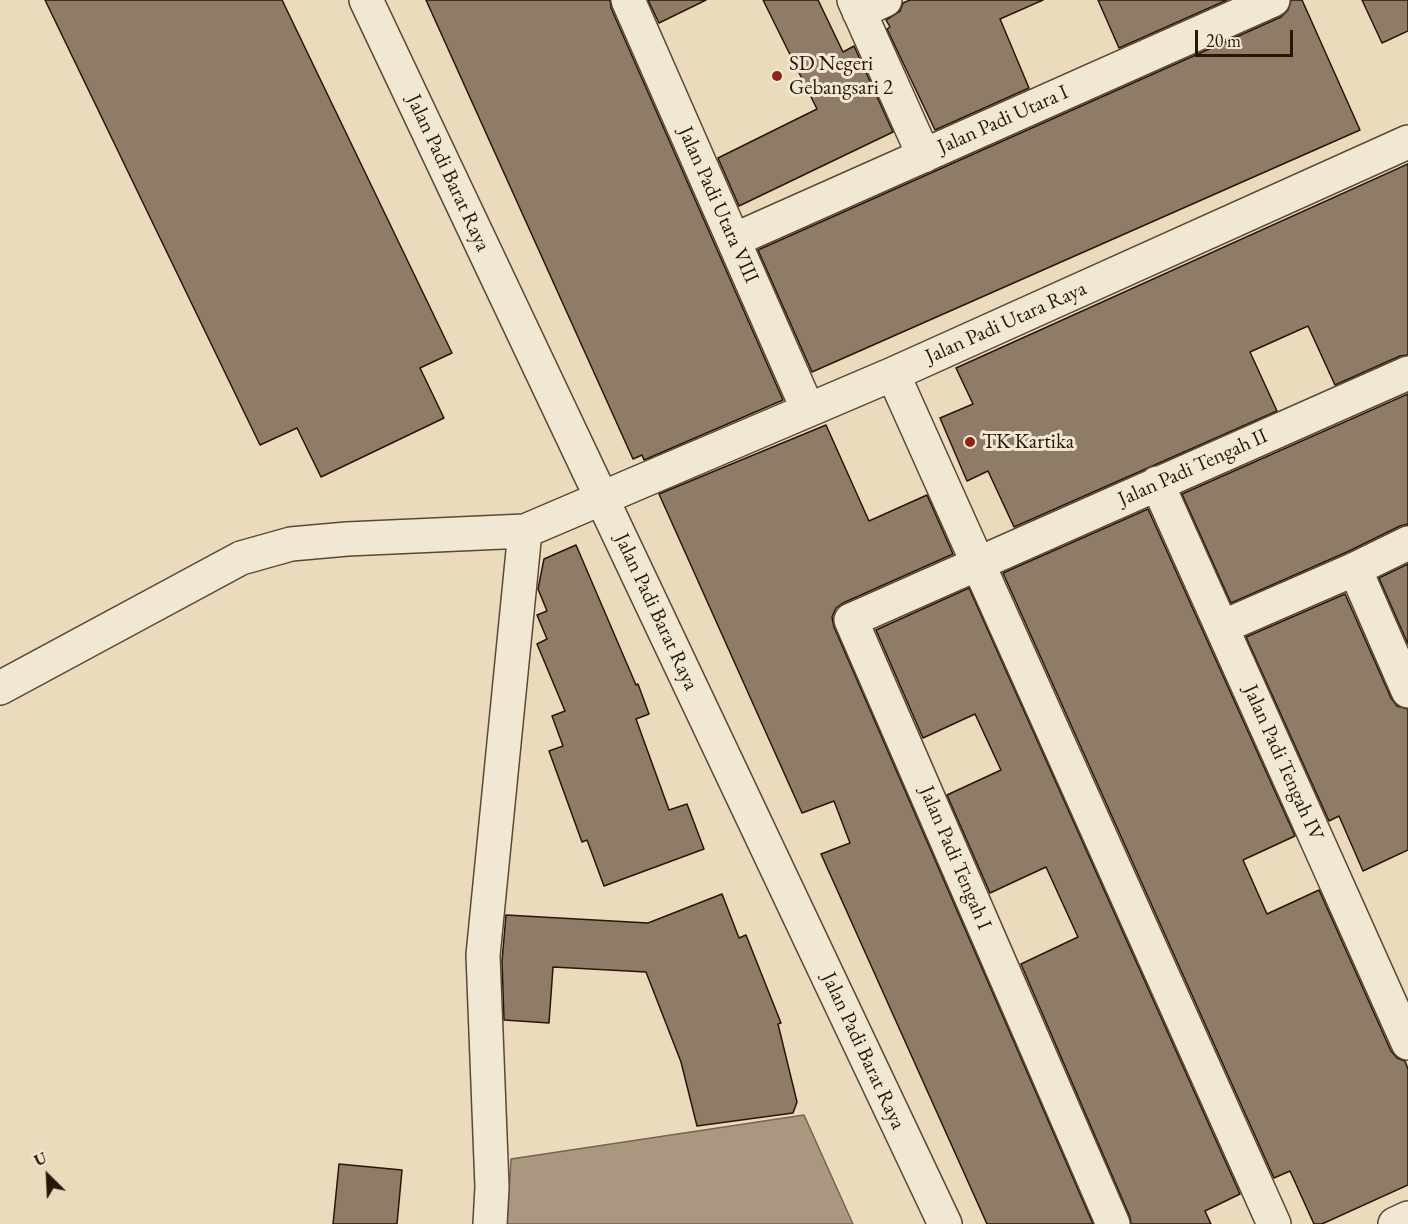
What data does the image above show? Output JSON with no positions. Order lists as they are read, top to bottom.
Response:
{
  "streets": {
    "street": [
      "Jalan Padi Utara I",
      "Jalan Padi Barat Raya",
      "Jalan Padi Utara VIII",
      "Jalan Padi Utara Raya",
      "Jalan Padi Tengah II",
      "Jalan Padi Tengah IV",
      "Jalan Padi Tengah I"
    ]
  },
  "crossings": [
    ["Jalan Padi Utara I", "Jalan Padi Utara VIII"],
    ["Jalan Padi Barat Raya", "Jalan Padi Utara Raya"],
    ["Jalan Padi Utara VIII", "Jalan Padi Utara Raya"],
    ["Jalan Padi Tengah II", "Jalan Padi Tengah IV"],
    ["Jalan Padi Tengah II", "Jalan Padi Tengah I"]
  ],
  "places": ["SD Negeri Gebangsari 2", "TK Kartika"],
  "scale_bar": "20 m",
  "north": "top left"
}
